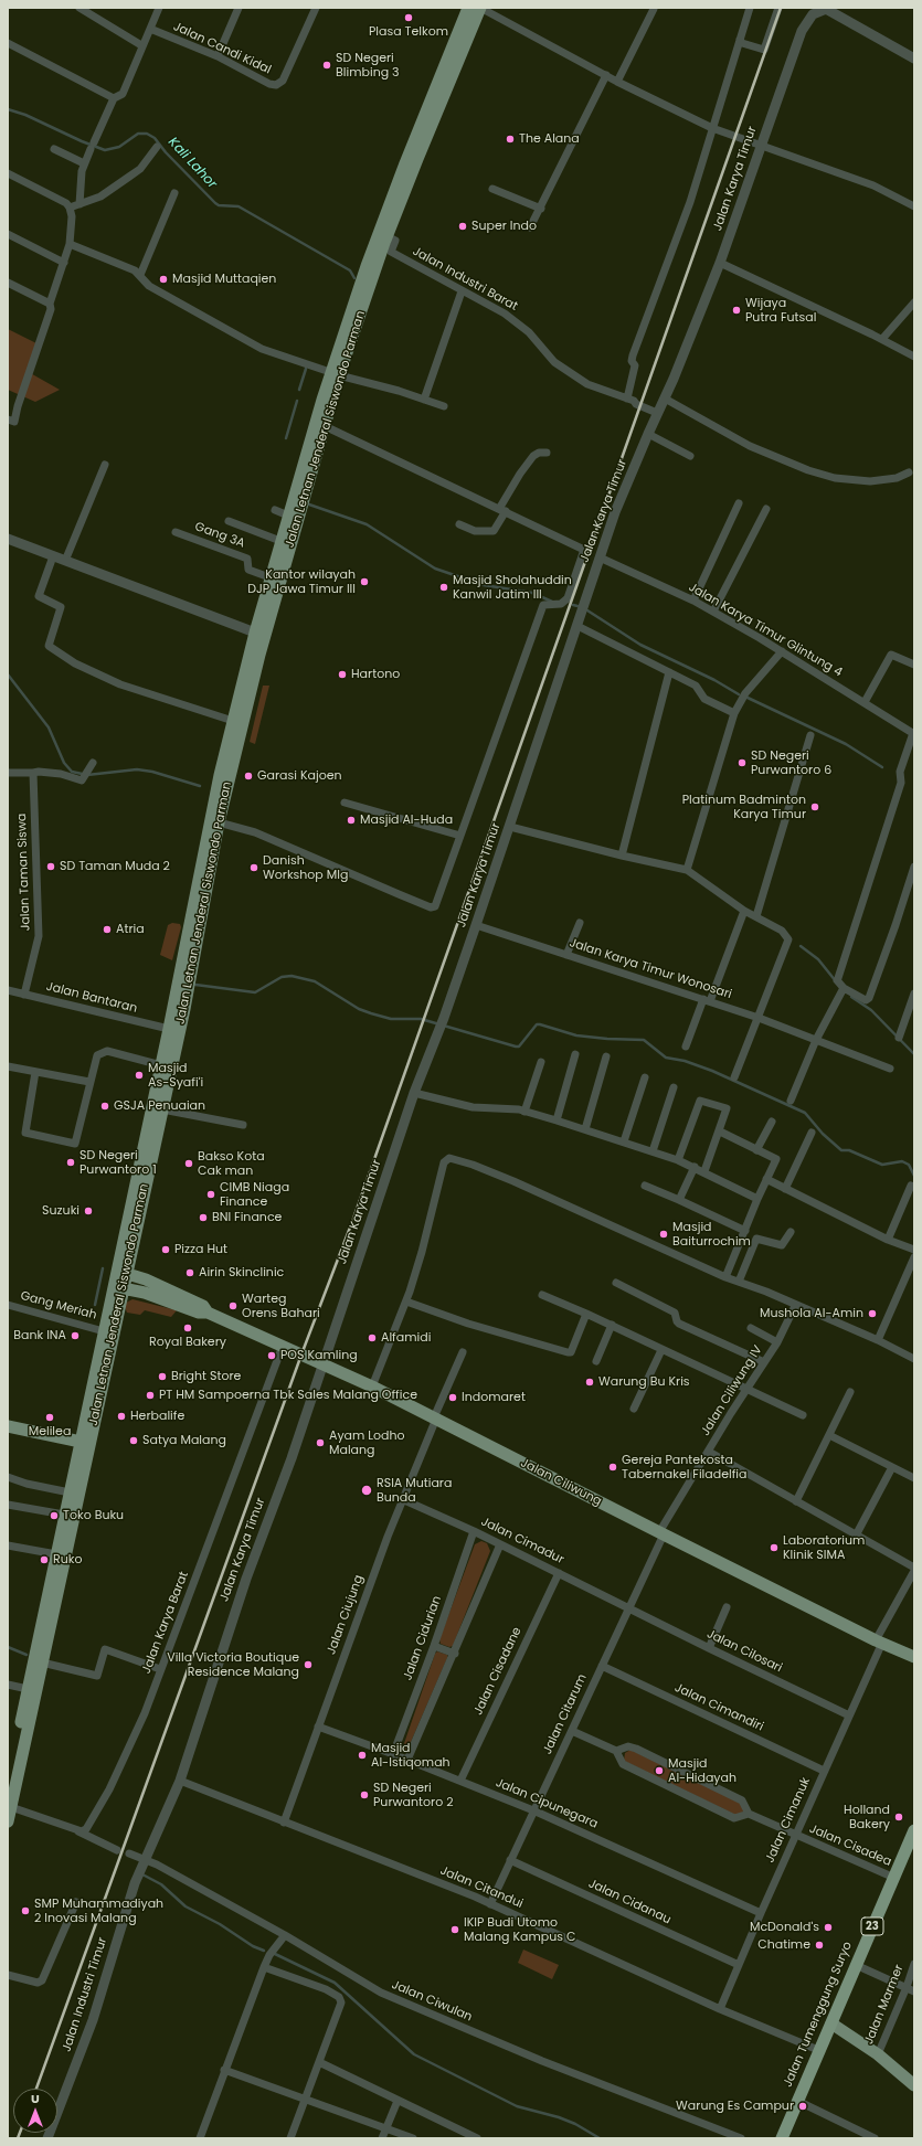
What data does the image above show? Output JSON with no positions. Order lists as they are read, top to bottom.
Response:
{
  "streets": {
    "highway": ["23", "Jalan Tumenggung Suryo"],
    "main road": ["Jalan Letnan Jenderal Siswondo Parman", "Jalan Ciliwung"],
    "street": [
      "Jalan Candi Kidal",
      "Jalan Karya Timur",
      "Jalan Industri Barat",
      "Gang 3A",
      "Jalan Karya Timur Glintung 4",
      "Jalan Taman Siswa",
      "Jalan Karya Timur Wonosari",
      "Jalan Bantaran",
      "Gang Meriah",
      "Jalan Ciliwung IV",
      "Jalan Cimadur",
      "Jalan Ciujung",
      "Jalan Karya Barat",
      "Jalan Cidurian",
      "Jalan Cilosari",
      "Jalan Cisadane",
      "Jalan Cimandiri",
      "Jalan Citarum",
      "Jalan Cipunegara",
      "Jalan Cimanuk",
      "Jalan Cisadea",
      "Jalan Citandui",
      "Jalan Cidanau",
      "Jalan Industri Timur",
      "Jalan Ciwulan",
      "Jalan Marmer"
    ]
  },
  "crossings": [
    ["Jalan Karya Timur", "Jalan Industri Barat"],
    ["Jalan Karya Timur", "Jalan Karya Timur Glintung 4"],
    ["Jalan Karya Timur", "Jalan Karya Timur Wonosari"],
    ["Jalan Karya Timur", "Jalan Ciliwung"],
    ["Jalan Karya Timur", "Jalan Citandui"],
    ["Jalan Karya Timur", "Jalan Industri Timur"],
    ["Jalan Karya Timur", "Jalan Ciwulan"],
    ["Jalan Industri Barat", "Jalan Letnan Jenderal Siswondo Parman"],
    ["Jalan Letnan Jenderal Siswondo Parman", "Gang 3A"],
    ["Jalan Letnan Jenderal Siswondo Parman", "Jalan Bantaran"],
    ["Jalan Letnan Jenderal Siswondo Parman", "Gang Meriah"],
    ["Jalan Letnan Jenderal Siswondo Parman", "Jalan Ciliwung"],
    ["Jalan Taman Siswa", "Jalan Bantaran"],
    ["Jalan Ciliwung IV", "Jalan Ciliwung"],
    ["Jalan Ciliwung IV", "Jalan Citarum"],
    ["Jalan Ciliwung", "Jalan Ciujung"],
    ["Jalan Ciliwung", "Jalan Karya Barat"],
    ["Jalan Ciliwung", "Jalan Citarum"],
    ["Jalan Ciliwung", "Jalan Cimanuk"],
    ["Jalan Cimadur", "Jalan Ciujung"],
    ["Jalan Cimadur", "Jalan Cidurian"],
    ["Jalan Cimadur", "Jalan Cilosari"],
    ["Jalan Cimadur", "Jalan Cisadane"],
    ["Jalan Cimadur", "Jalan Citarum"],
    ["Jalan Ciujung", "Jalan Cipunegara"],
    ["Jalan Ciujung", "Jalan Citandui"],
    ["Jalan Cidurian", "Jalan Cipunegara"],
    ["Jalan Cilosari", "Jalan Citarum"],
    ["Jalan Cilosari", "Jalan Cimanuk"],
    ["Jalan Cisadane", "Jalan Cipunegara"],
    ["Jalan Cimandiri", "Jalan Citarum"],
    ["Jalan Cimandiri", "Jalan Cimanuk"],
    ["Jalan Citarum", "Jalan Cipunegara"],
    ["Jalan Citarum", "Jalan Cisadea"],
    ["Jalan Citarum", "Jalan Citandui"],
    ["Jalan Citarum", "Jalan Cidanau"],
    ["Jalan Cipunegara", "Jalan Cimanuk"],
    ["Jalan Cimanuk", "Jalan Cisadea"],
    ["Jalan Cimanuk", "Jalan Citandui"],
    ["Jalan Cimanuk", "Jalan Cidanau"],
    ["Jalan Cisadea", "Jalan Tumenggung Suryo"],
    ["Jalan Citandui", "Jalan Tumenggung Suryo"],
    ["Jalan Industri Timur", "Jalan Ciwulan"]
  ],
  "water": ["Kali Lahor"],
  "places": [
    "Plasa Telkom",
    "SD Negeri Blimbing 3",
    "The Alana",
    "Super Indo",
    "Masjid Muttaqien",
    "Wijaya Putra Futsal",
    "Kantor wilayah DJP Jawa Timur III",
    "Masjid Sholahuddin Kanwil Jatim III",
    "Hartono",
    "SD Negeri Purwantoro 6",
    "Garasi Kajoen",
    "Platinum Badminton Karya Timur",
    "Masjid Al-Huda",
    "SD Taman Muda 2",
    "Danish Workshop Mlg",
    "Atria",
    "Masjid As-Syafi'i",
    "GSJA Penuaian",
    "SD Negeri Purwantoro 1",
    "Bakso Kota Cak man",
    "CIMB Niaga Finance",
    "Suzuki",
    "BNI Finance",
    "Masjid Baiturrochim",
    "Pizza Hut",
    "Airin Skinclinic",
    "Warteg Orens Bahari",
    "Mushola Al-Amin",
    "Royal Bakery",
    "Bank INA",
    "Alfamidi",
    "POS Kamling",
    "Bright Store",
    "Warung Bu Kris",
    "PT HM Sampoerna Tbk Sales Malang Office",
    "Indomaret",
    "Herbalife",
    "Melilea",
    "Satya Malang",
    "Ayam Lodho Malang",
    "Gereja Pantekosta Tabernakel Filadelfia",
    "RSIA Mutiara Bunda",
    "Toko Buku",
    "Laboratorium Klinik SIMA",
    "Ruko",
    "Villa Victoria Boutique Residence Malang",
    "Masjid Al-Istiqomah",
    "Masjid Al-Hidayah",
    "SD Negeri Purwantoro 2",
    "Holland Bakery",
    "SMP Muhammadiyah 2 Inovasi Malang",
    "McDonald's",
    "IKIP Budi Utomo Malang Kampus C",
    "Chatime",
    "Warung Es Campur"
  ],
  "north": "top"
}
